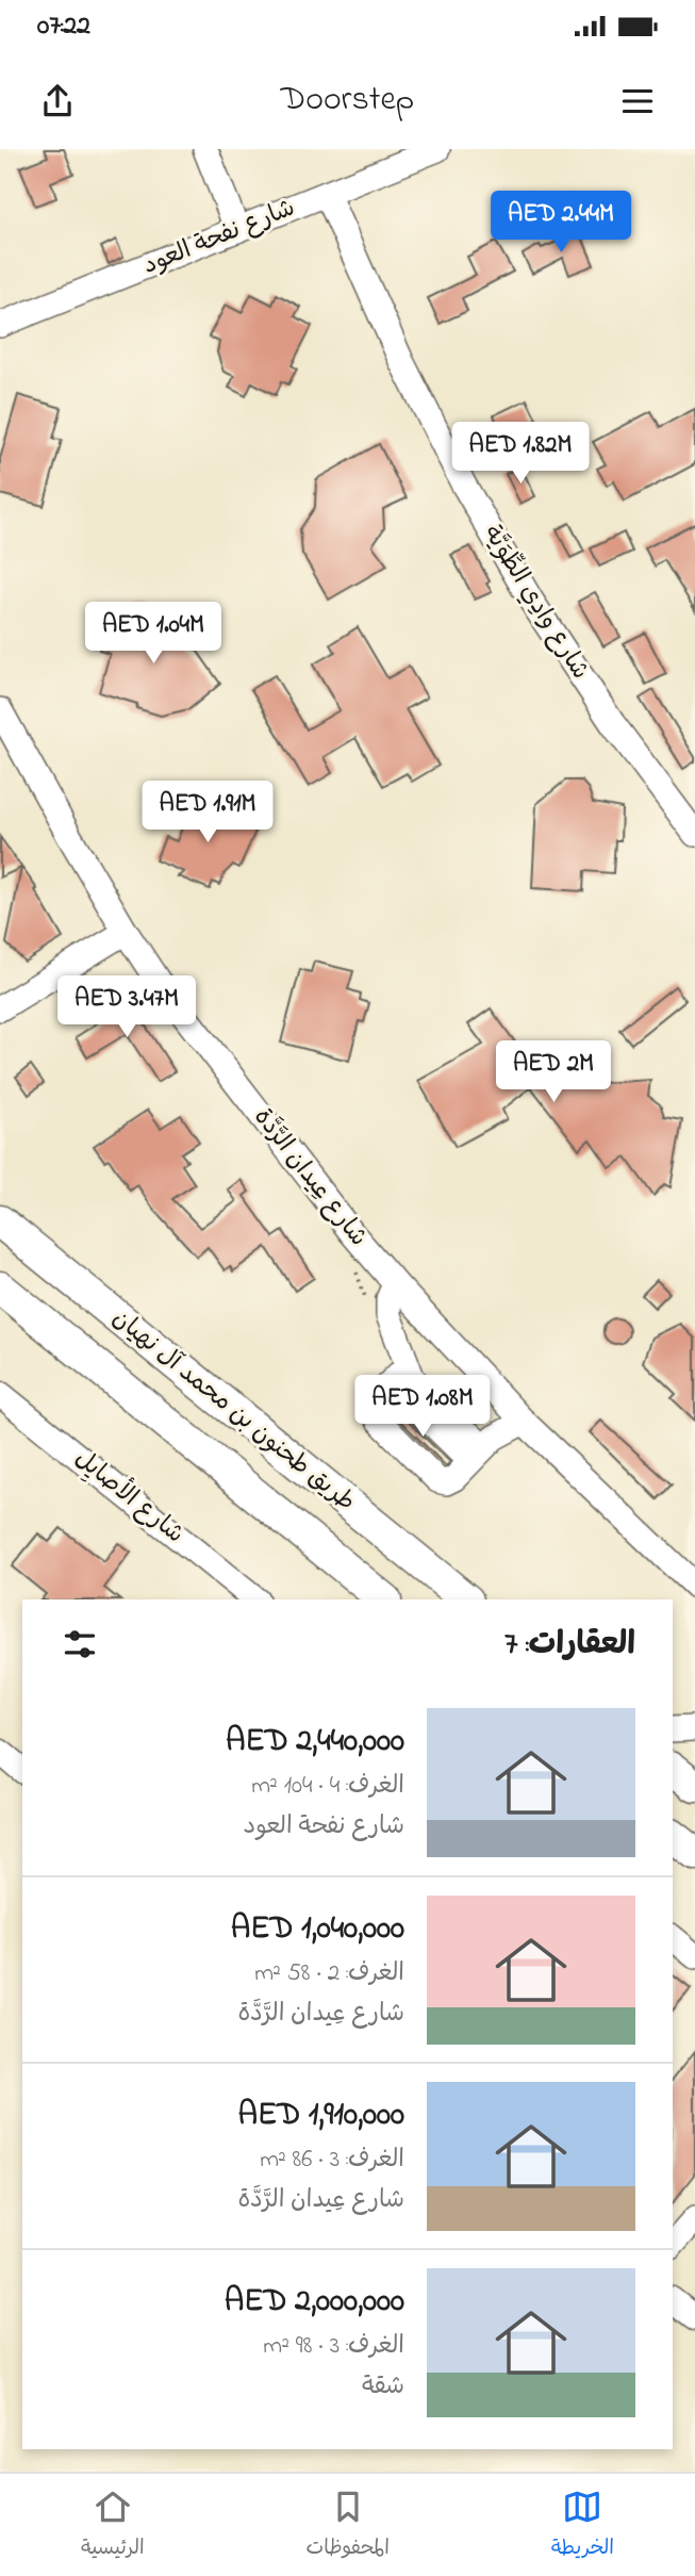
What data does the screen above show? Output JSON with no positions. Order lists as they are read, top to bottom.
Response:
{
  "streets": {
    "main road": ["طريق طحنون بن محمد آل نهيان"],
    "street": [
      "شارع نفحة العود",
      "شارع وادِي الطِّوَيَّة",
      "شارع عِيدان الرَّدَّة",
      "شارع الأصايِل"
    ]
  },
  "crossings": [
    ["شارع نفحة العود", "شارع وادِي الطِّوَيَّة"]
  ],
  "page": {
    "status": "07:22",
    "header": "Doorstep",
    "price": [
      "AED 2.44M",
      "AED 1.82M",
      "AED 1.04M",
      "AED 1.91M",
      "AED 3.47M",
      "AED 2M",
      "AED 1.08M"
    ],
    "heading": "العقارات: 7",
    "list": [
      {
        "name": "AED 2,440,000",
        "note": "الغرف: 4 · 104 m² · شارع نفحة العود"
      },
      {
        "name": "AED 1,040,000",
        "note": "الغرف: 2 · 58 m² · شارع عِيدان الرَّدَّة"
      },
      {
        "name": "AED 1,910,000",
        "note": "الغرف: 3 · 86 m² · شارع عِيدان الرَّدَّة"
      },
      {
        "name": "AED 2,000,000",
        "note": "الغرف: 3 · 98 m² · شقة"
      }
    ],
    "tabs": ["الخريطة", "المحفوظات", "الرئيسية"]
  }
}
